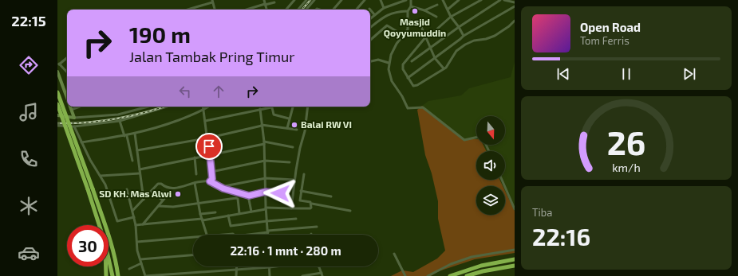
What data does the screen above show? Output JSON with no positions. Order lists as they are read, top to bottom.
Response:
{
  "places": ["Masjid Qoyyumuddin", "Balai RW VI", "SD KH. Mas Alwi"],
  "north": "bottom",
  "page": {
    "tabs": "22:15",
    "turn": ["190 m", "Jalan Tambak Pring Timur"],
    "song": ["Open Road", "Tom Ferris"],
    "tile": ["Tiba", "22:16"],
    "limit": "30",
    "trip": "22:16 · 1 mnt · 280 m",
    "gauge": ["26", "km/h"]
  }
}
